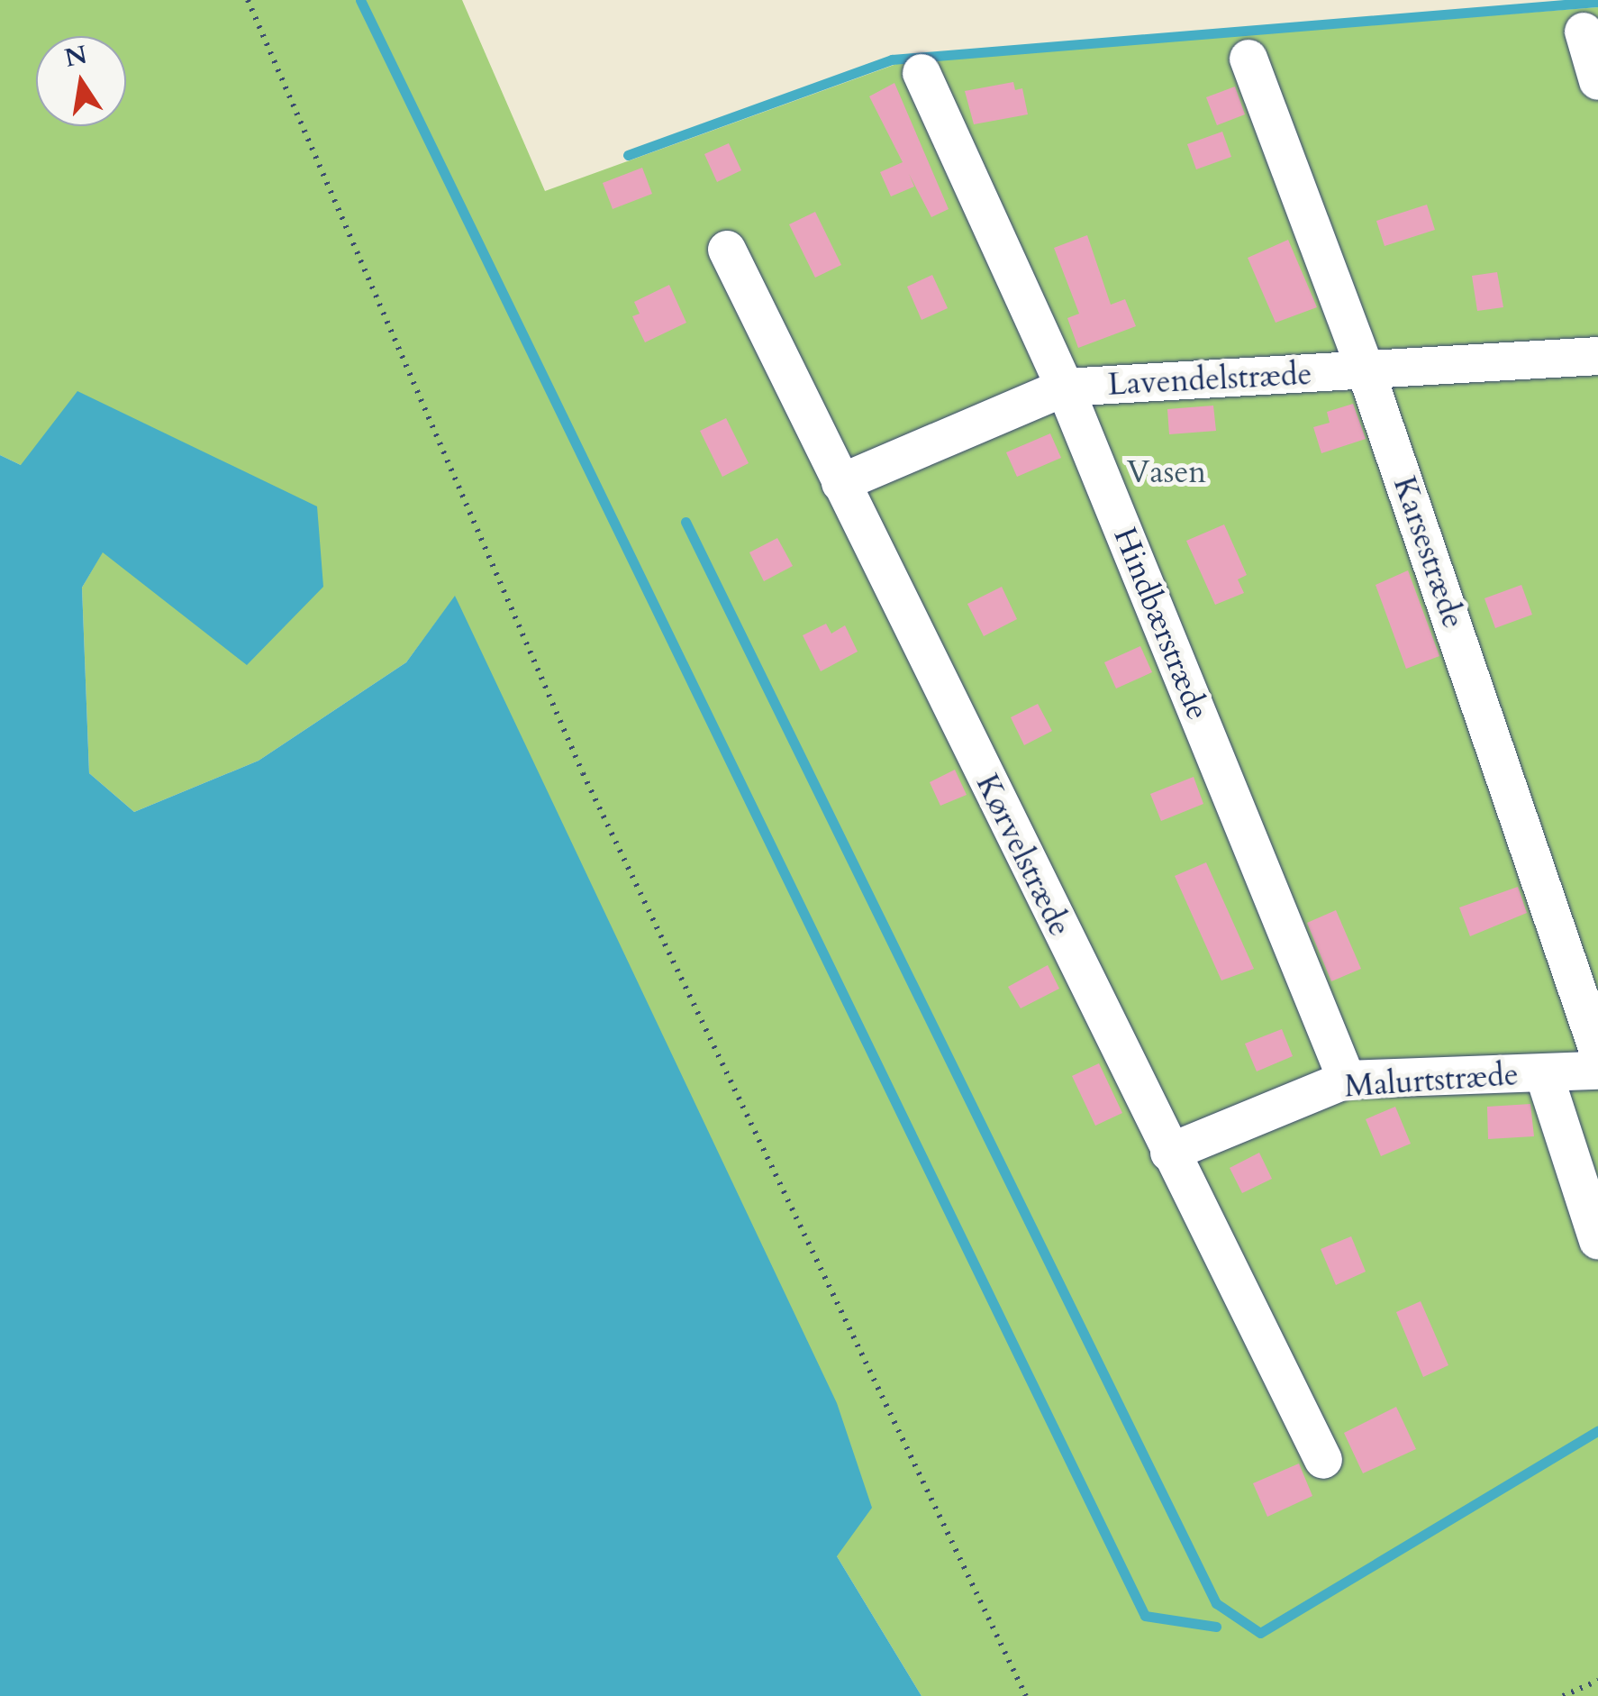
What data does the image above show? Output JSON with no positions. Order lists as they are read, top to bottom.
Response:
{
  "streets": {
    "lane": [
      "Lavendelstræde",
      "Karsestræde",
      "Hindbærstræde",
      "Kørvelstræde",
      "Malurtstræde"
    ]
  },
  "crossings": [
    ["Lavendelstræde", "Karsestræde"],
    ["Lavendelstræde", "Hindbærstræde"],
    ["Lavendelstræde", "Kørvelstræde"],
    ["Hindbærstræde", "Malurtstræde"],
    ["Kørvelstræde", "Malurtstræde"]
  ],
  "parks": ["Vasen"],
  "north": "top"
}
